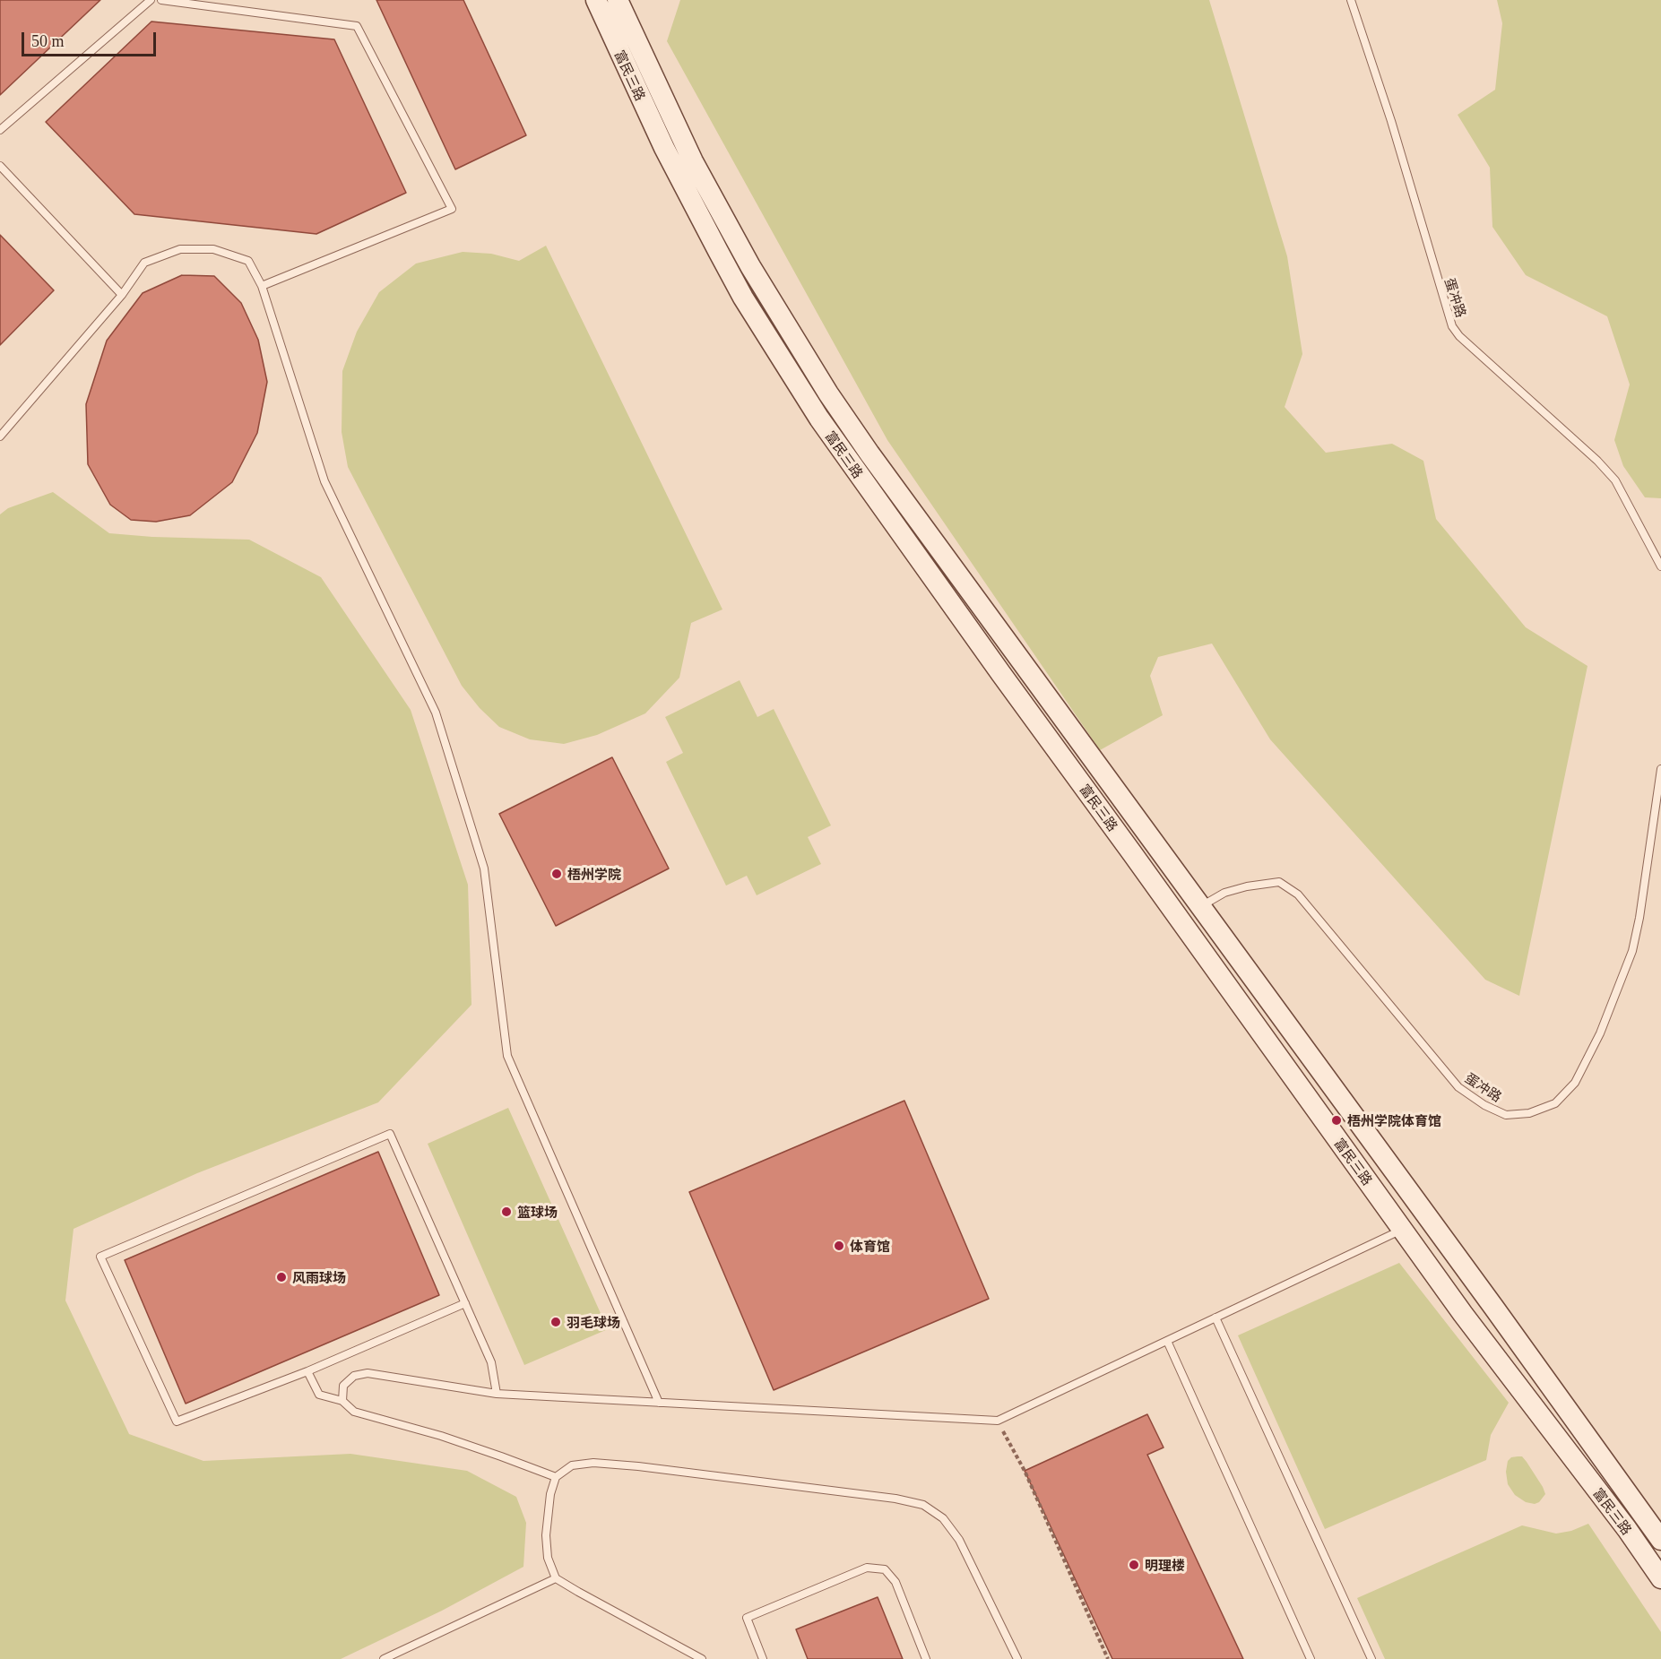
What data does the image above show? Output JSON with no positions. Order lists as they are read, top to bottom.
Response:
{
  "streets": {
    "main road": ["富民三路"],
    "lane": ["蛋冲路"]
  },
  "crossings": [
    ["富民三路", "蛋冲路"]
  ],
  "places": [
    "梧州学院",
    "梧州学院体育馆",
    "篮球场",
    "体育馆",
    "风雨球场",
    "羽毛球场",
    "明理楼"
  ],
  "scale_bar": "50 m"
}
